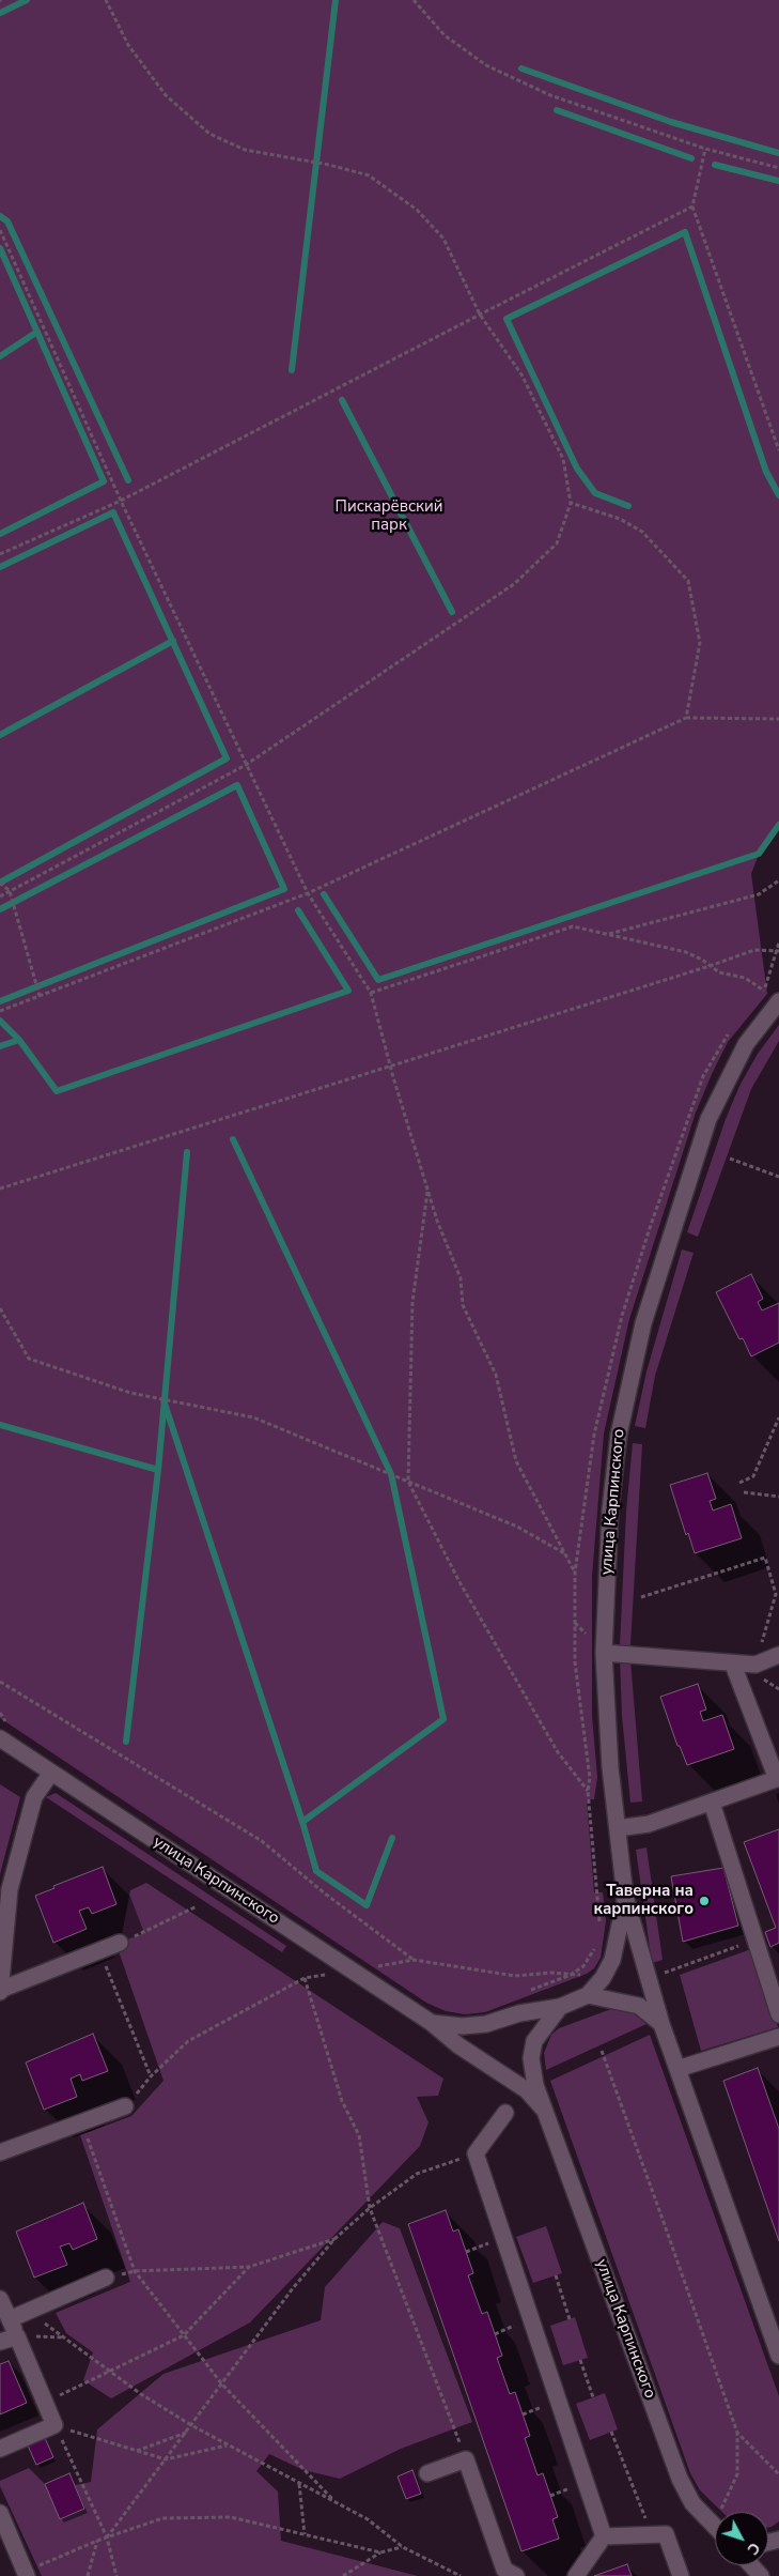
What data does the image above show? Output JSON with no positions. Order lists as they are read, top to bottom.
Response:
{
  "streets": {
    "street": ["улица Карпинского"]
  },
  "parks": ["Пискарёвский парк"],
  "places": ["Таверна на карпинского"],
  "north": "bottom right"
}
